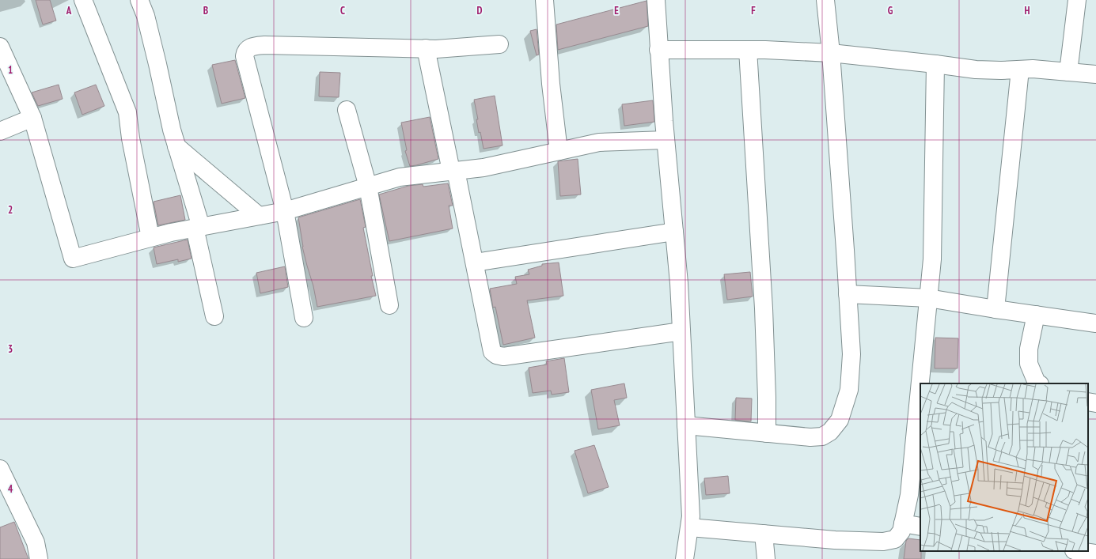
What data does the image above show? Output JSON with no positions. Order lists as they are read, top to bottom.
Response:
{
  "grid": {
    "columns": [
      "A",
      "B",
      "C",
      "D",
      "E",
      "F",
      "G",
      "H"
    ],
    "rows": [
      "1",
      "2",
      "3",
      "4"
    ]
  }
}
